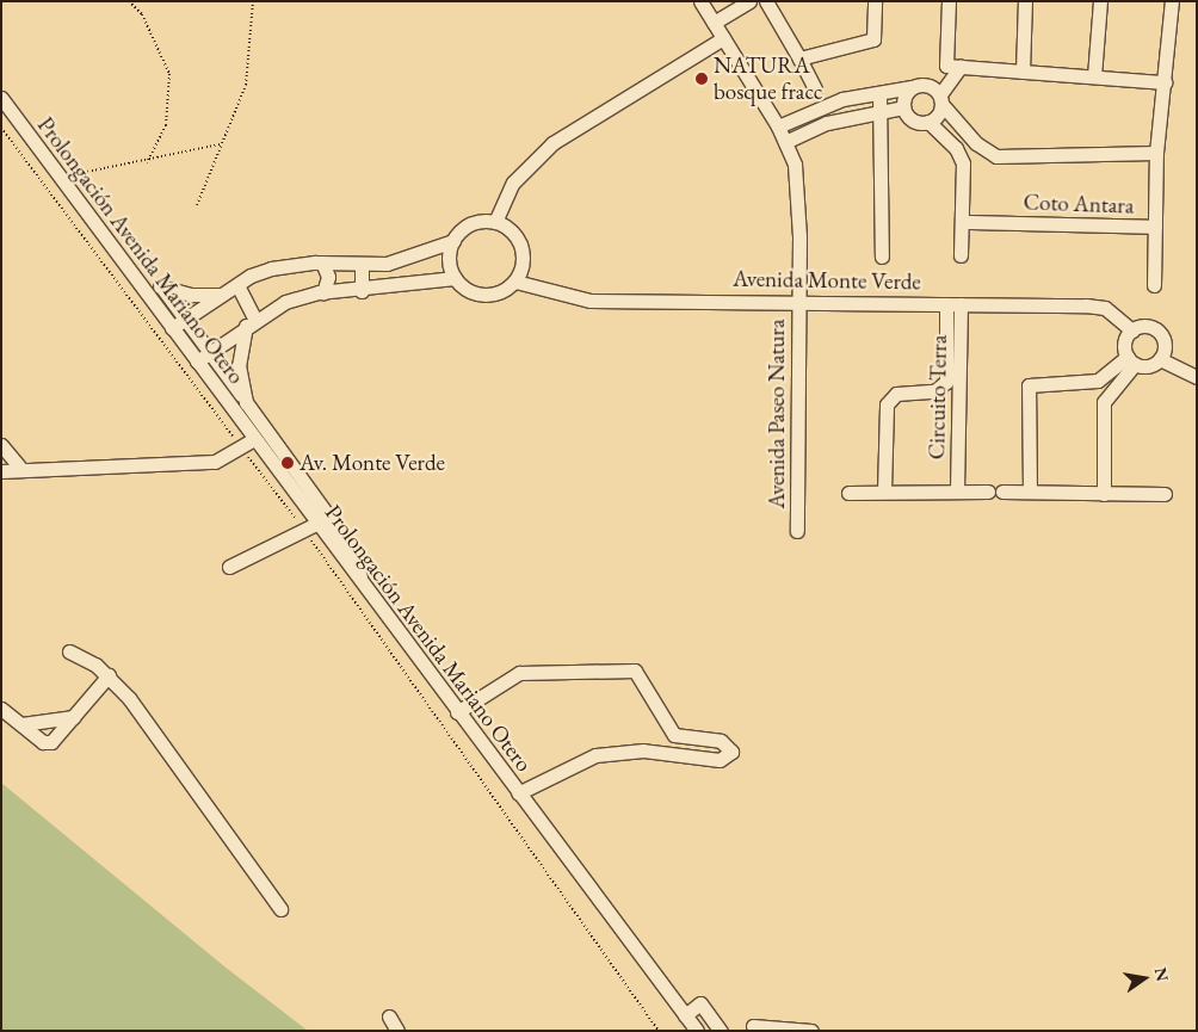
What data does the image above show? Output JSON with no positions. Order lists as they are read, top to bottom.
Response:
{
  "streets": {
    "street": [
      "Coto Antara",
      "Prolongación Avenida Mariano Otero",
      "Avenida Monte Verde",
      "Circuito Terra",
      "Avenida Paseo Natura"
    ]
  },
  "crossings": [
    ["Avenida Monte Verde", "Circuito Terra"],
    ["Avenida Monte Verde", "Avenida Paseo Natura"]
  ],
  "places": ["NATURA bosque fracc", "Av. Monte Verde"],
  "north": "right"
}
